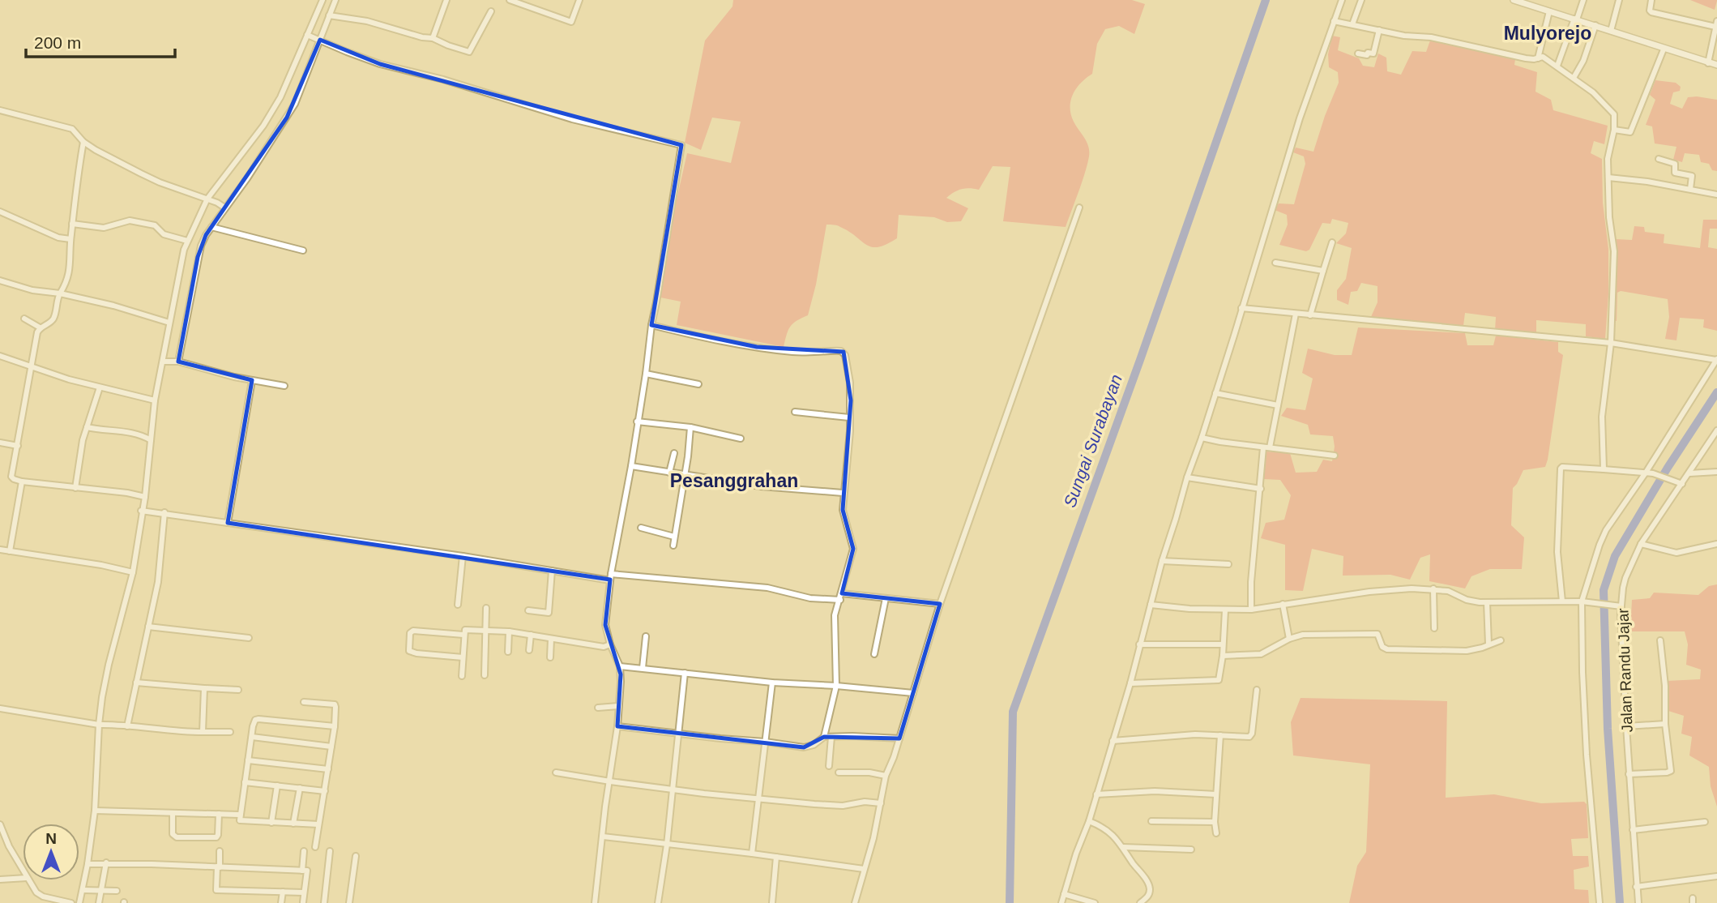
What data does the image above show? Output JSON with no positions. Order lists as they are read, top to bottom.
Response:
{
  "streets": {
    "street": ["Jalan Randu Jajar"]
  },
  "districts": ["Mulyorejo", "Pesanggrahan"],
  "water": ["Sungai Surabayan"],
  "scale_bar": "200 m",
  "north": "top"
}
